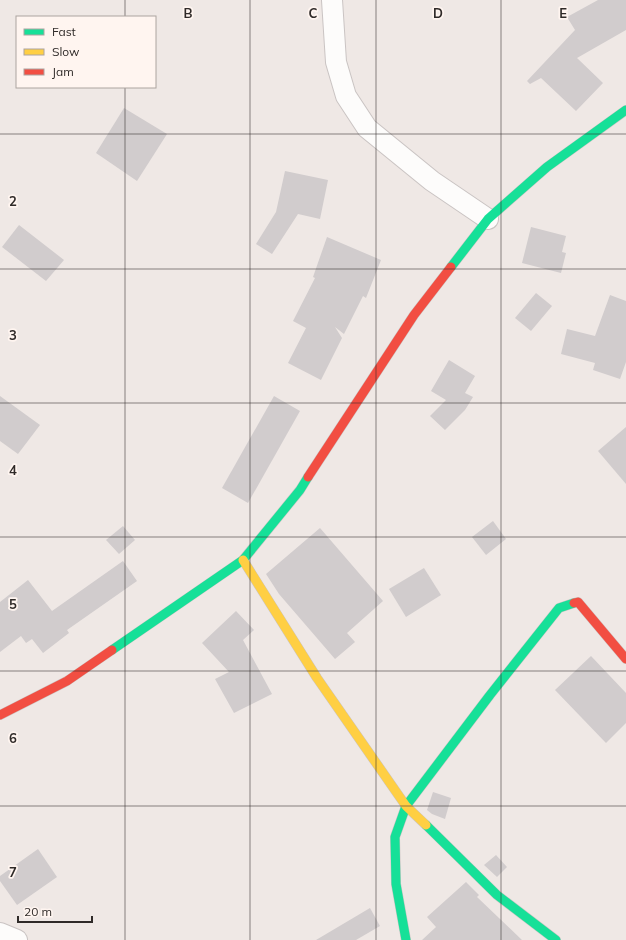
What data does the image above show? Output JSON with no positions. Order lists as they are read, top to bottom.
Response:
{
  "legend": ["Fast", "Slow", "Jam"],
  "scale_bar": "20 m",
  "grid": {
    "columns": [
      "B",
      "C",
      "D",
      "E"
    ],
    "rows": [
      "2",
      "3",
      "4",
      "5",
      "6",
      "7"
    ]
  }
}
